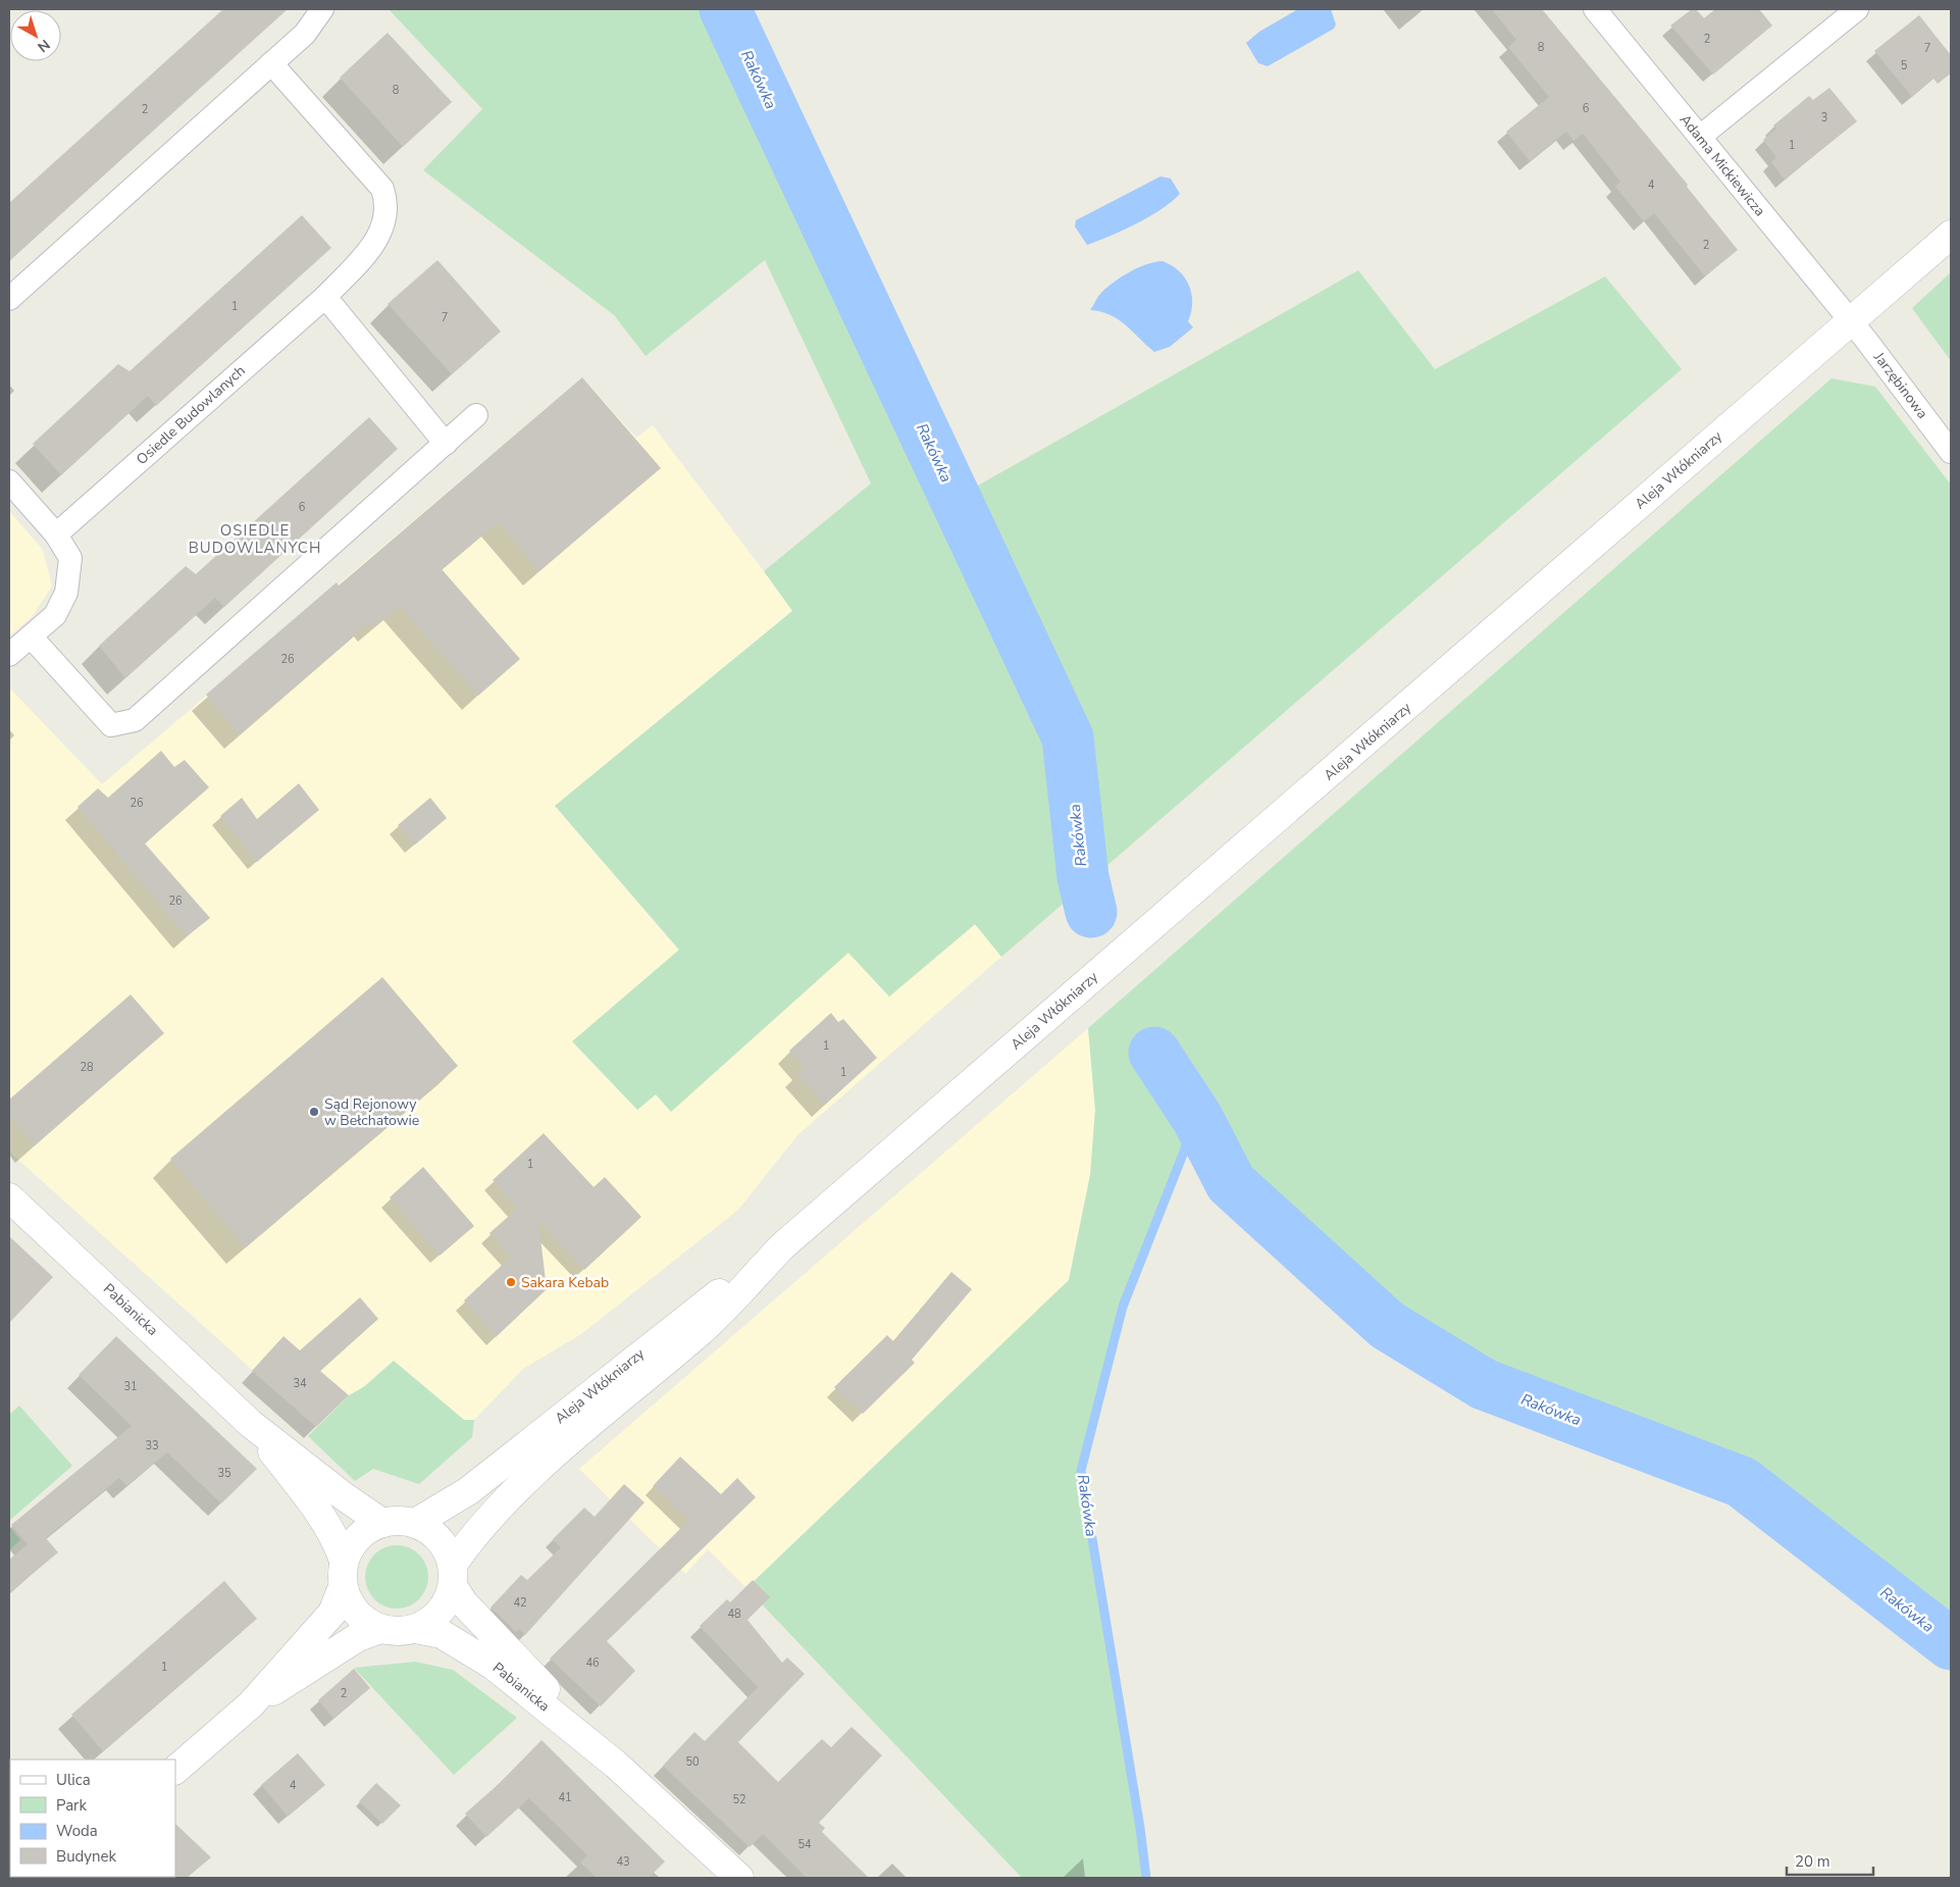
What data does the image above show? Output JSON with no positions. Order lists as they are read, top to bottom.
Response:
{
  "streets": {
    "main road": ["Aleja Włókniarzy", "Pabianicka"],
    "street": ["Adama Mickiewicza", "Jarzębinowa", "Osiedle Budowlanych"]
  },
  "crossings": [
    ["Adama Mickiewicza", "Jarzębinowa"],
    ["Adama Mickiewicza", "Aleja Włókniarzy"],
    ["Jarzębinowa", "Aleja Włókniarzy"],
    ["Aleja Włókniarzy", "Pabianicka"]
  ],
  "districts": ["OSIEDLE BUDOWLANYCH"],
  "water": ["Rakówka"],
  "places": ["Sąd Rejonowy w Bełchatowie", "Sakara Kebab"],
  "house_numbers": [
    "2",
    "8",
    "7",
    "5",
    "8",
    "6",
    "2",
    "3",
    "1",
    "4",
    "2",
    "1",
    "7",
    "6",
    "26",
    "26",
    "26",
    "1",
    "28",
    "1",
    "1",
    "34",
    "31",
    "33",
    "35",
    "42",
    "48",
    "46",
    "1",
    "2",
    "50",
    "4",
    "41",
    "52",
    "54",
    "43"
  ],
  "legend": [
    "Ulica",
    "Park",
    "Woda",
    "Budynek"
  ],
  "scale_bar": "20 m",
  "north": "bottom right"
}
